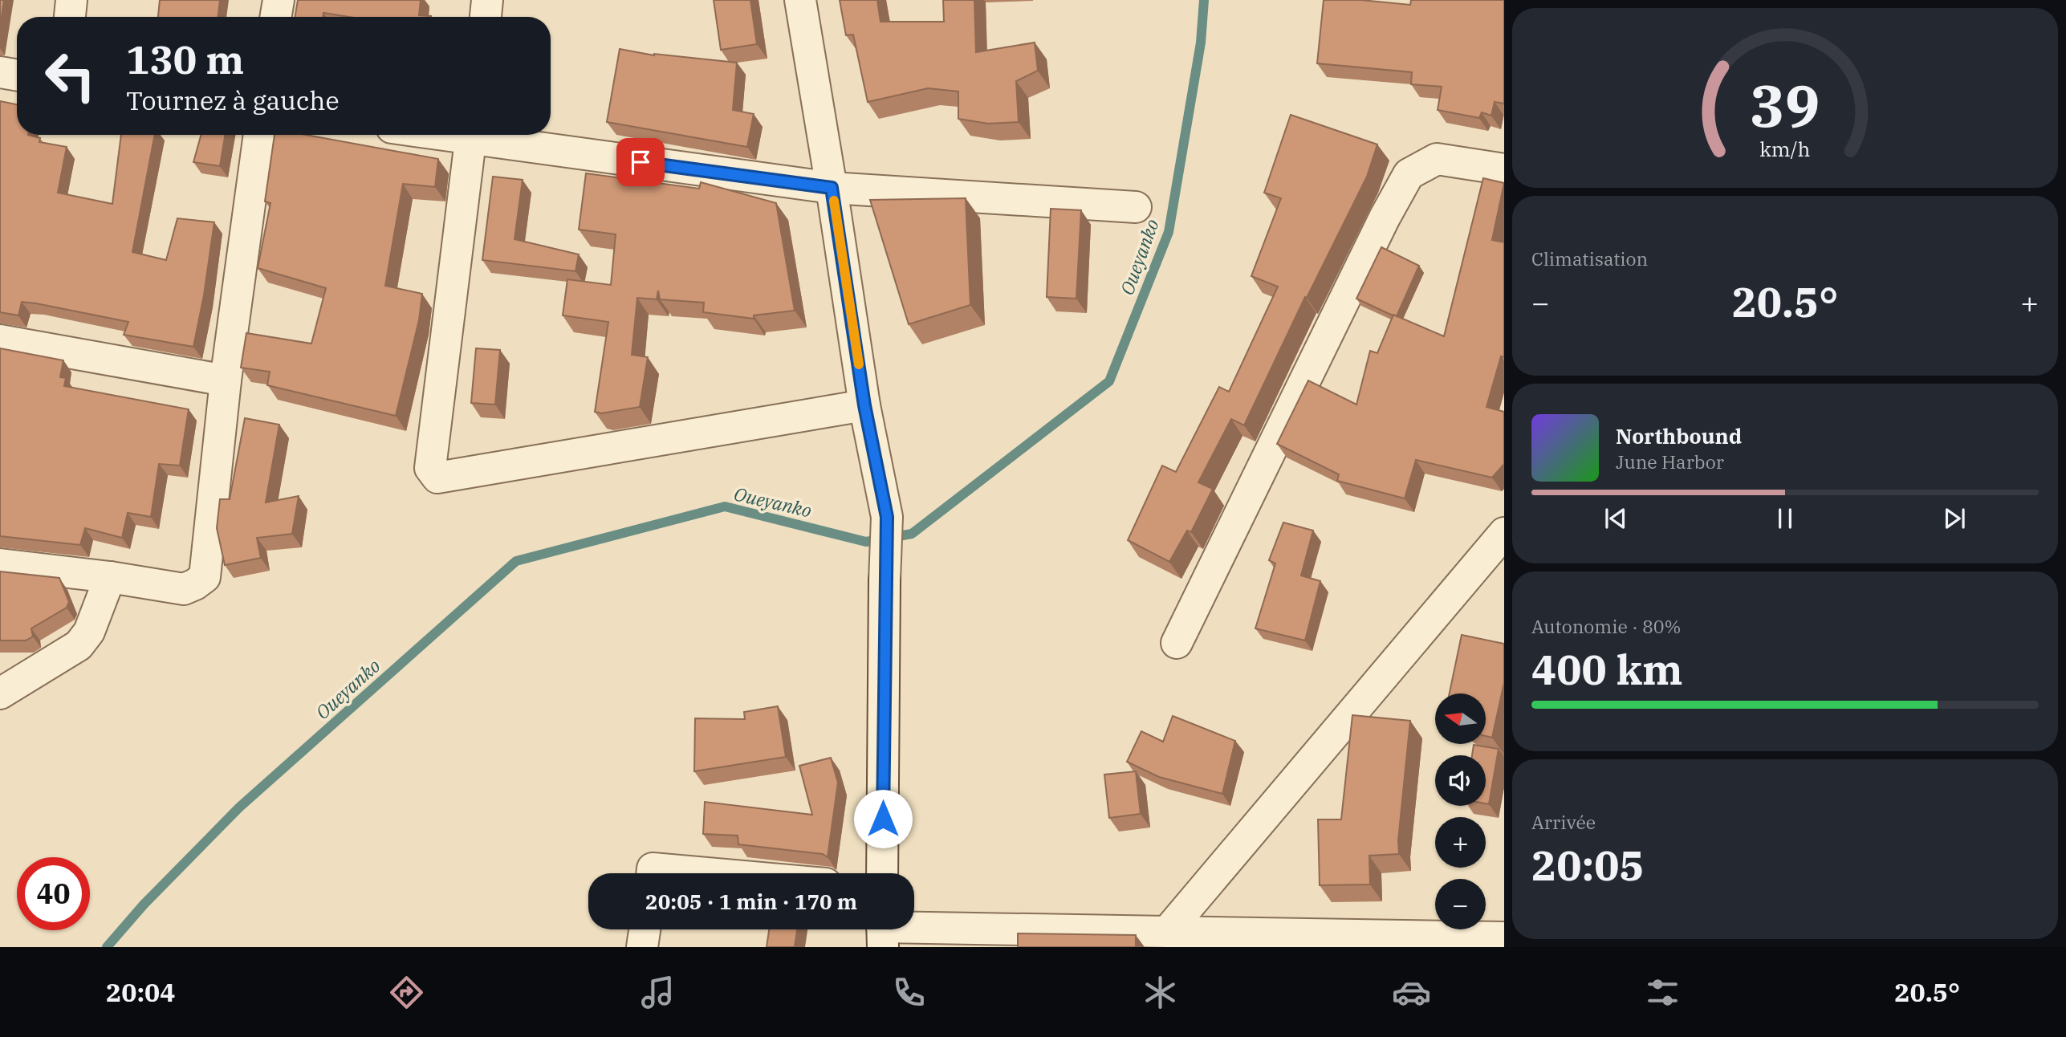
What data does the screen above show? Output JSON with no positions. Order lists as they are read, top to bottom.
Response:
{
  "water": ["Oueyanko"],
  "north": "left",
  "page": {
    "turn": ["130 m", "Tournez à gauche"],
    "tile": [
      "Climatisation",
      ["Autonomie · 80%", "400 km"],
      ["Arrivée", "20:05"]
    ],
    "heat": ["−", "20.5°", "+"],
    "song": ["Northbound", "June Harbor"],
    "map_buttons": ["+", "−"],
    "limit": "40",
    "trip": "20:05 · 1 min · 170 m",
    "tabs": ["20:04", "20.5°"],
    "gauge": ["39", "km/h"]
  }
}
